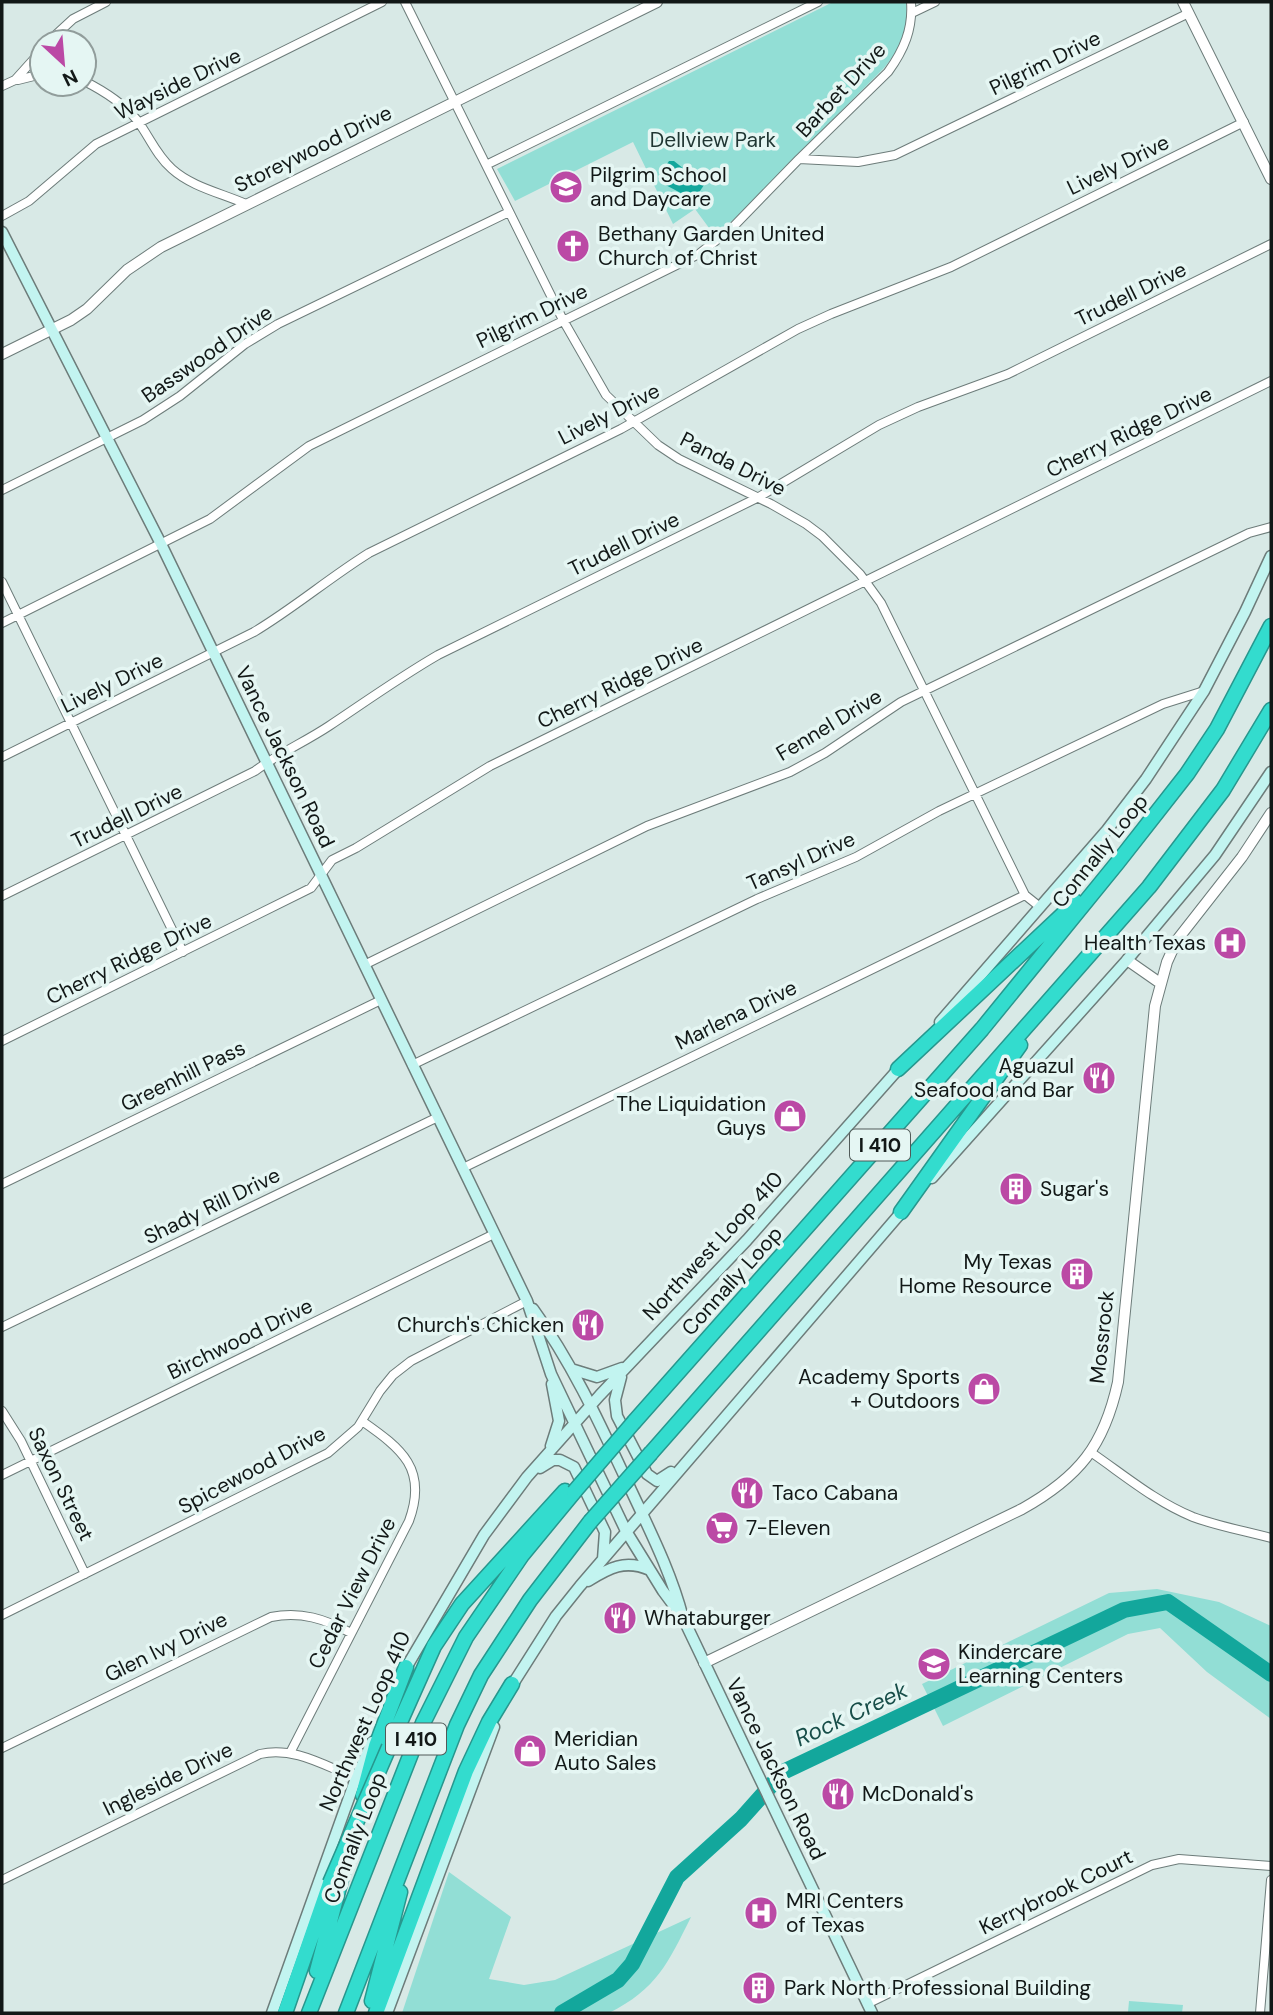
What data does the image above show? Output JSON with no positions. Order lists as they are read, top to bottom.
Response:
{
  "streets": {
    "highway": ["Connally Loop", "I 410"],
    "main road": ["Vance Jackson Road", "Northwest Loop 410"],
    "street": [
      "Pilgrim Drive",
      "Wayside Drive",
      "Barbet Drive",
      "Storeywood Drive",
      "Lively Drive",
      "Trudell Drive",
      "Basswood Drive",
      "Cherry Ridge Drive",
      "Panda Drive",
      "Fennel Drive",
      "Tansyl Drive",
      "Marlena Drive",
      "Greenhill Pass",
      "Shady Rill Drive",
      "Mossrock",
      "Birchwood Drive",
      "Spicewood Drive",
      "Saxon Street",
      "Cedar View Drive",
      "Glen Ivy Drive",
      "Ingleside Drive",
      "Kerrybrook Court"
    ]
  },
  "crossings": [
    ["Pilgrim Drive", "Barbet Drive"],
    ["Pilgrim Drive", "Panda Drive"],
    ["Pilgrim Drive", "Vance Jackson Road"],
    ["Storeywood Drive", "Panda Drive"],
    ["Storeywood Drive", "Vance Jackson Road"],
    ["Lively Drive", "Panda Drive"],
    ["Lively Drive", "Vance Jackson Road"],
    ["Trudell Drive", "Panda Drive"],
    ["Trudell Drive", "Vance Jackson Road"],
    ["Basswood Drive", "Panda Drive"],
    ["Basswood Drive", "Vance Jackson Road"],
    ["Cherry Ridge Drive", "Panda Drive"],
    ["Cherry Ridge Drive", "Vance Jackson Road"],
    ["Panda Drive", "Fennel Drive"],
    ["Panda Drive", "Tansyl Drive"],
    ["Panda Drive", "Marlena Drive"],
    ["Panda Drive", "Northwest Loop 410"],
    ["Fennel Drive", "Vance Jackson Road"],
    ["Vance Jackson Road", "Tansyl Drive"],
    ["Vance Jackson Road", "Marlena Drive"],
    ["Vance Jackson Road", "Greenhill Pass"],
    ["Vance Jackson Road", "Shady Rill Drive"],
    ["Vance Jackson Road", "Northwest Loop 410"],
    ["Vance Jackson Road", "Mossrock"],
    ["Vance Jackson Road", "Birchwood Drive"],
    ["Vance Jackson Road", "Spicewood Drive"],
    ["Vance Jackson Road", "Kerrybrook Court"],
    ["Tansyl Drive", "Northwest Loop 410"],
    ["Northwest Loop 410", "Ingleside Drive"],
    ["Birchwood Drive", "Saxon Street"],
    ["Spicewood Drive", "Saxon Street"],
    ["Spicewood Drive", "Cedar View Drive"],
    ["Cedar View Drive", "Glen Ivy Drive"],
    ["Cedar View Drive", "Ingleside Drive"]
  ],
  "water": ["Rock Creek"],
  "parks": ["Dellview Park"],
  "places": {
    "school or university": ["Pilgrim School and Daycare", "Kindercare Learning Centers"],
    "church": ["Bethany Garden United Church of Christ"],
    "hospital": ["Health Texas", "MRI Centers of Texas"],
    "restaurant": [
      "Aguazul Seafood and Bar",
      "Church's Chicken",
      "Taco Cabana",
      "Whataburger",
      "McDonald's"
    ],
    "shop": ["The Liquidation Guys", "Academy Sports + Outdoors", "Meridian Auto Sales"],
    "building": ["Sugar's", "My Texas Home Resource", "Park North Professional Building"],
    "supermarket": ["7-Eleven"]
  },
  "north": "bottom right"
}
